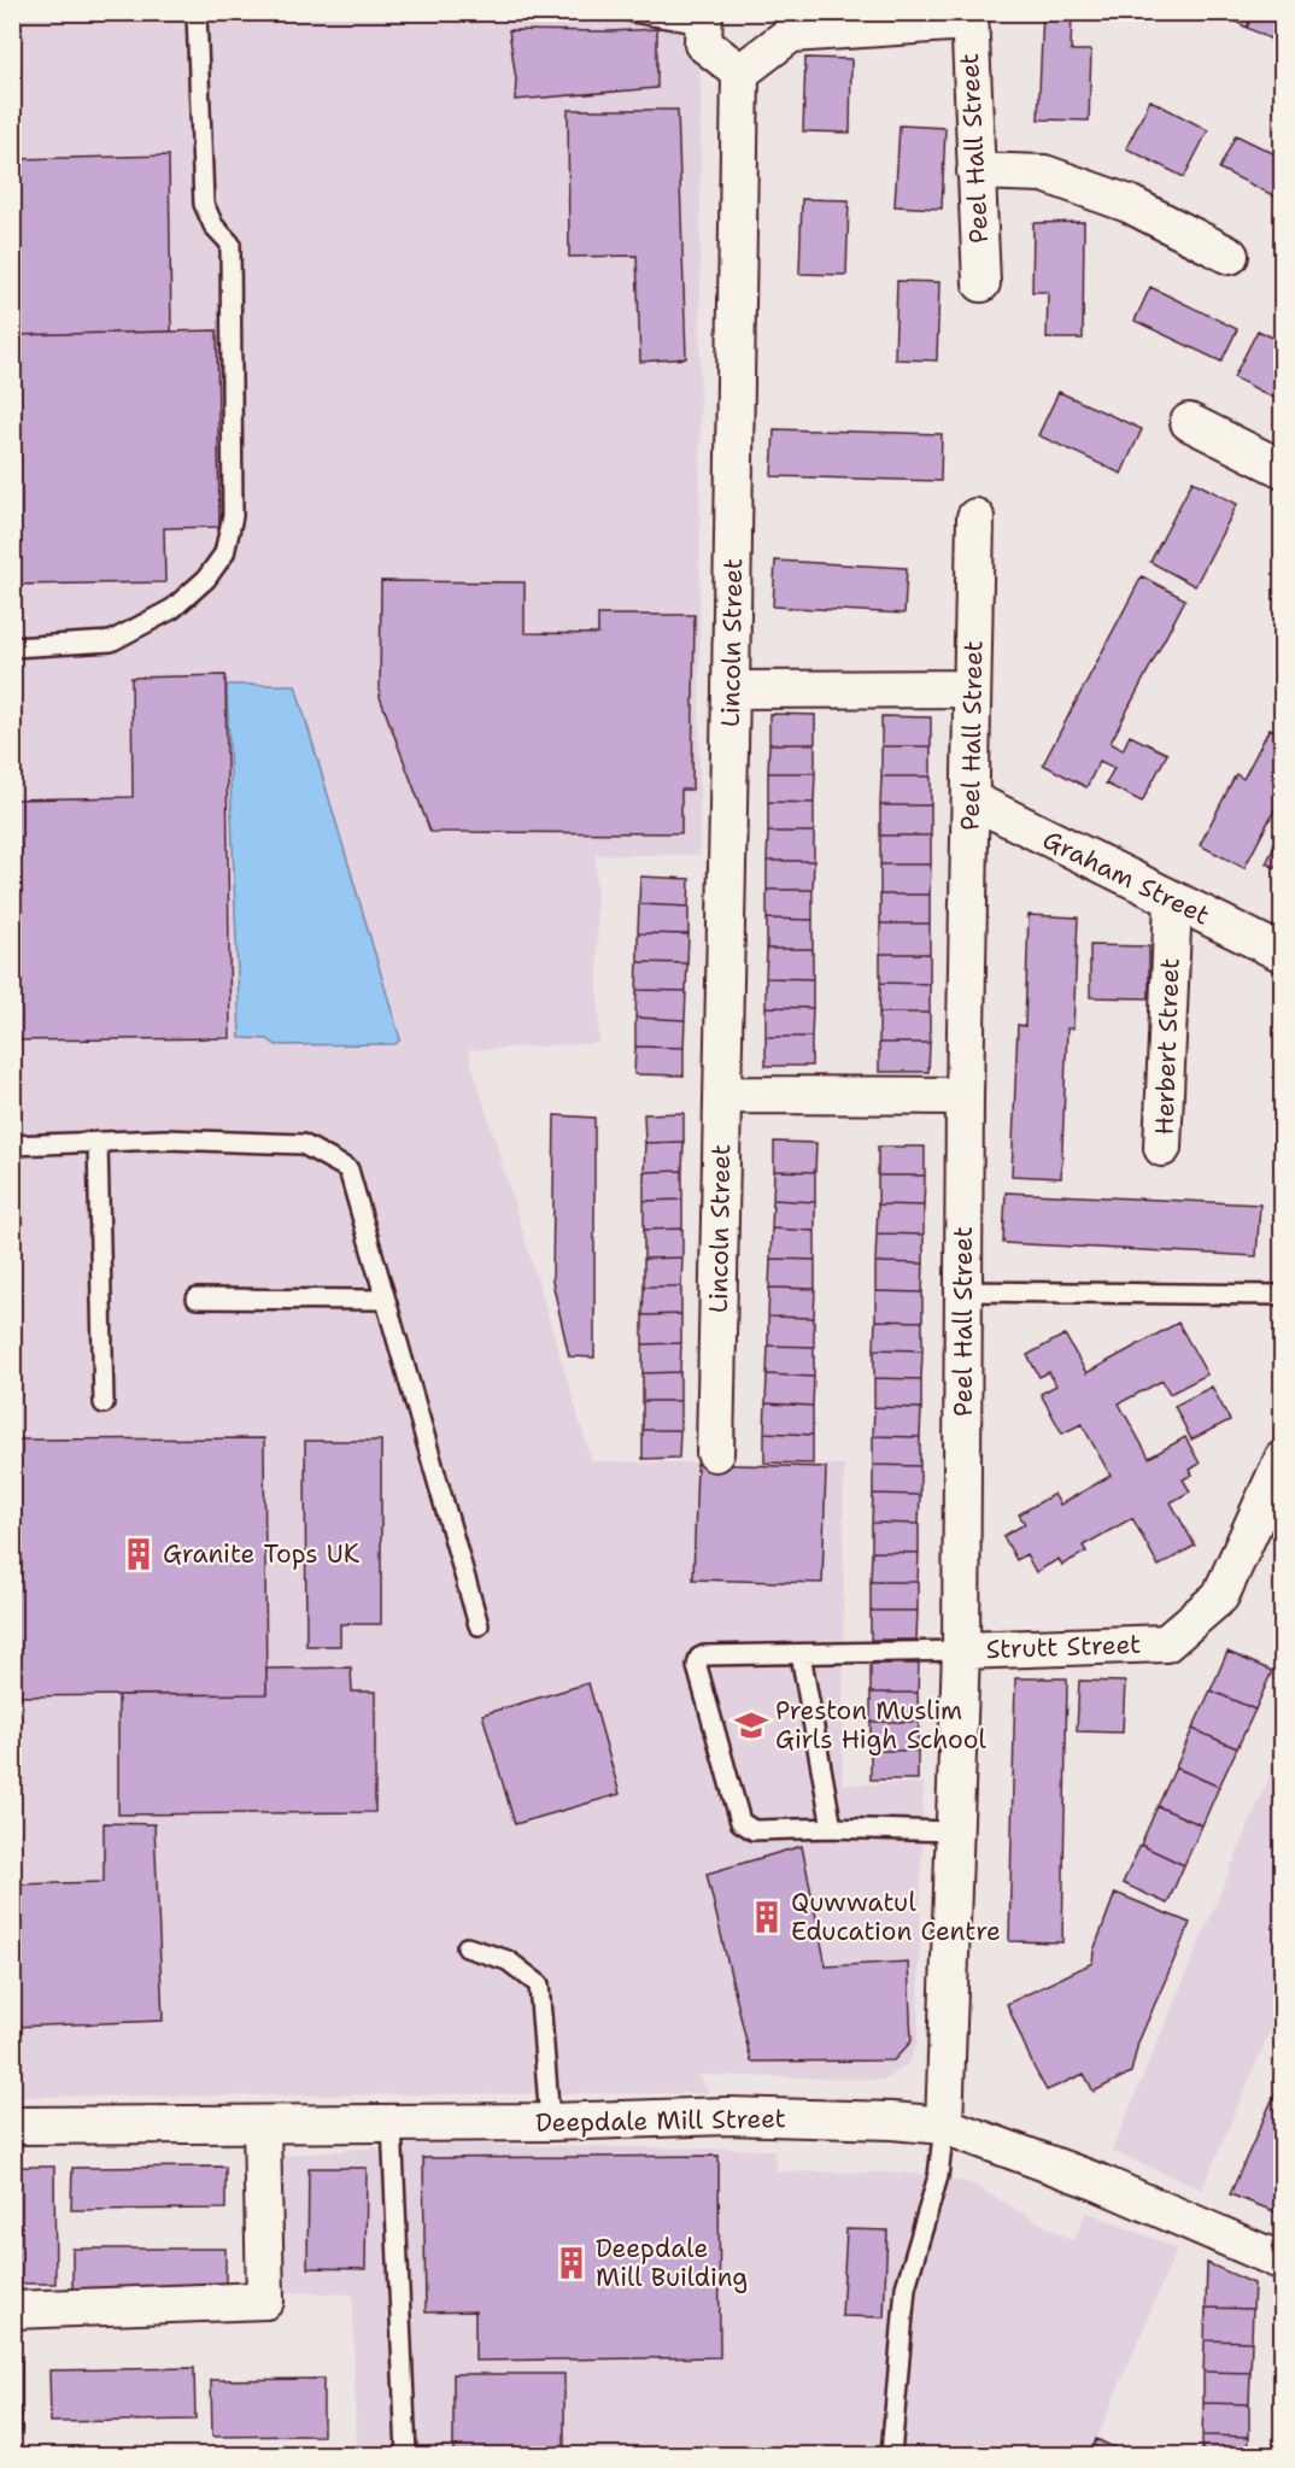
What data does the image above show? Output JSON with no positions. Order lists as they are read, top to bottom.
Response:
{
  "streets": {
    "street": [
      "Peel Hall Street",
      "Lincoln Street",
      "Graham Street",
      "Herbert Street",
      "Strutt Street",
      "Deepdale Mill Street"
    ]
  },
  "crossings": [
    ["Peel Hall Street", "Graham Street"],
    ["Peel Hall Street", "Strutt Street"],
    ["Peel Hall Street", "Deepdale Mill Street"],
    ["Graham Street", "Herbert Street"]
  ],
  "places": {
    "building": ["Granite Tops UK", "Quwwatul Education Centre", "Deepdale Mill Building"],
    "school or university": ["Preston Muslim Girls High School"]
  }
}
